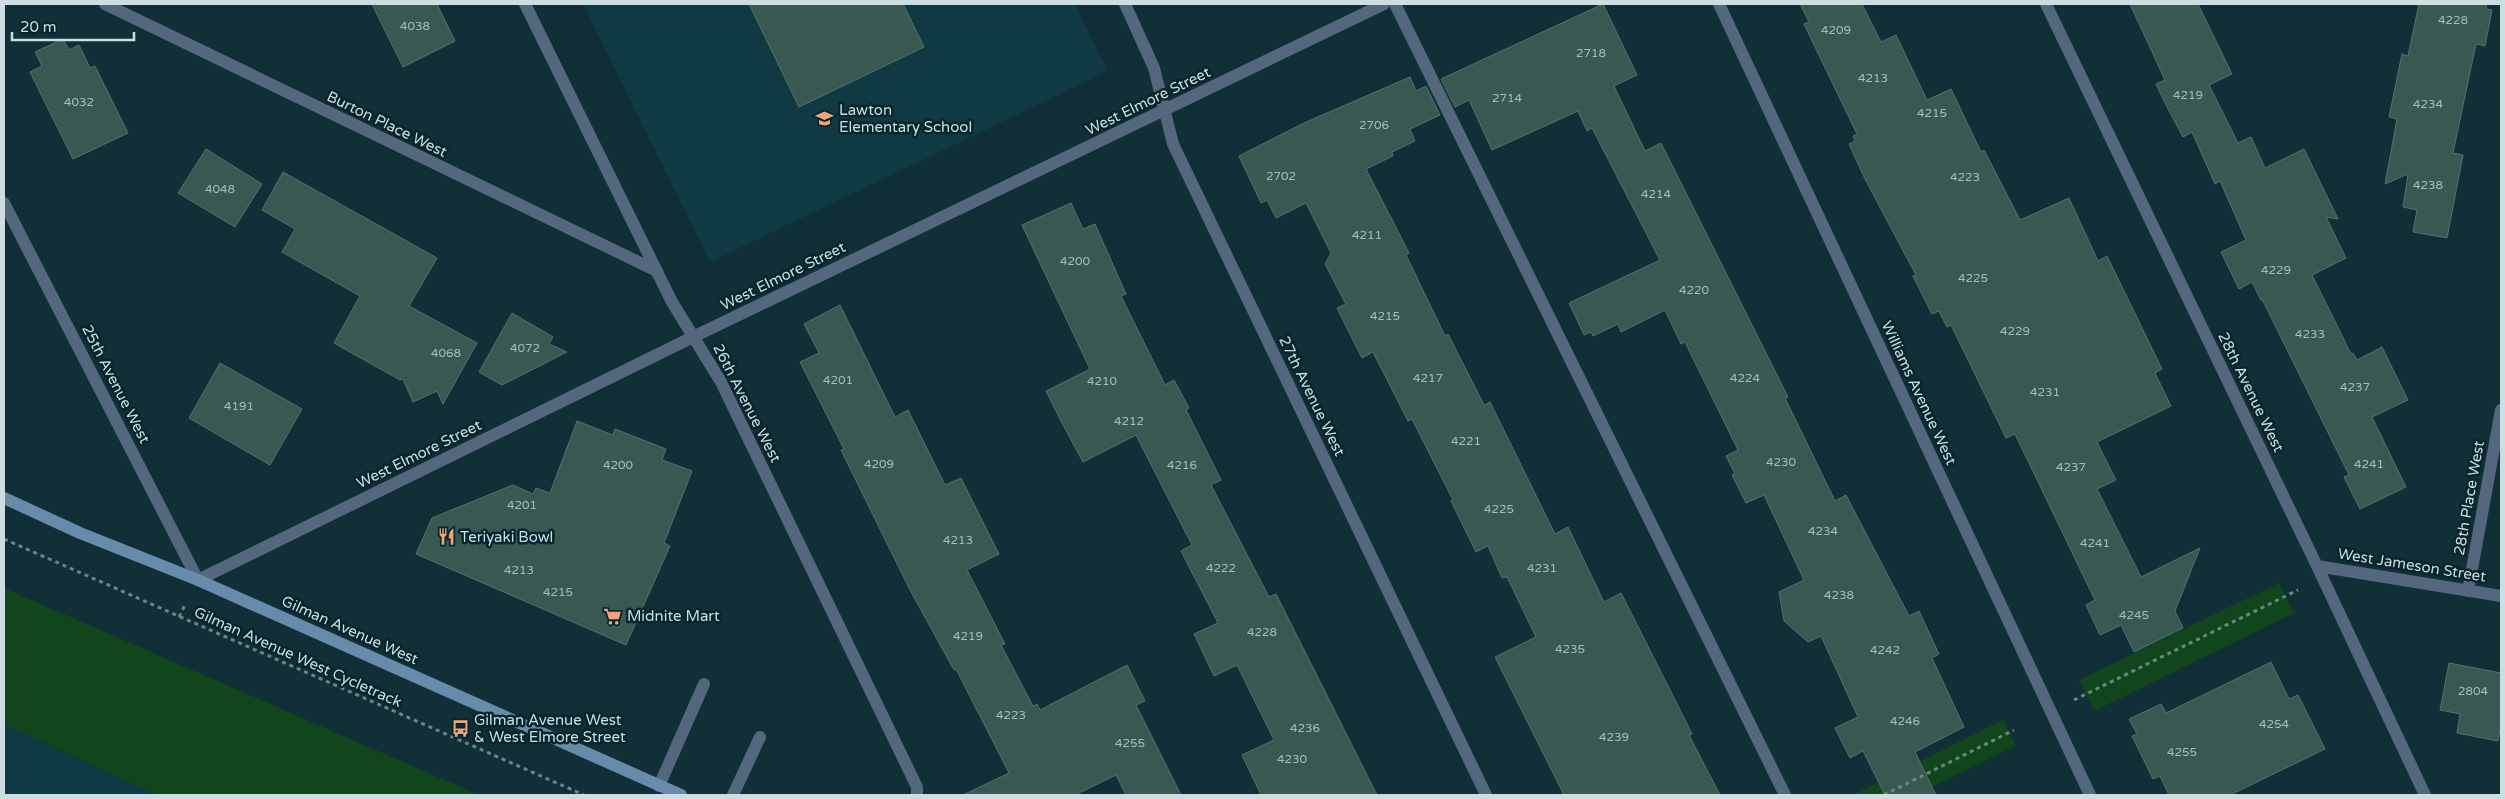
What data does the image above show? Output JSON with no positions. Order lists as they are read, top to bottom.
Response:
{
  "streets": {
    "main road": ["Gilman Avenue West"],
    "street": [
      "West Elmore Street",
      "Burton Place West",
      "25th Avenue West",
      "28th Avenue West",
      "Williams Avenue West",
      "27th Avenue West",
      "26th Avenue West",
      "28th Place West",
      "West Jameson Street"
    ],
    "path": ["Gilman Avenue West Cycletrack"]
  },
  "crossings": [
    ["West Elmore Street", "25th Avenue West"],
    ["West Elmore Street", "27th Avenue West"],
    ["West Elmore Street", "26th Avenue West"],
    ["West Elmore Street", "Gilman Avenue West"],
    ["Burton Place West", "26th Avenue West"],
    ["25th Avenue West", "Gilman Avenue West"],
    ["28th Avenue West", "West Jameson Street"],
    ["28th Place West", "West Jameson Street"]
  ],
  "places": {
    "school or university": ["Lawton Elementary School"],
    "restaurant": ["Teriyaki Bowl"],
    "supermarket": ["Midnite Mart"],
    "bus stop": ["Gilman Avenue West & West Elmore Street"]
  },
  "house_numbers": [
    "4228",
    "4038",
    "4209",
    "2718",
    "4213",
    "4219",
    "2714",
    "4032",
    "4234",
    "4215",
    "2706",
    "2702",
    "4223",
    "4238",
    "4048",
    "4214",
    "4211",
    "4200",
    "4229",
    "4225",
    "4220",
    "4215",
    "4229",
    "4233",
    "4072",
    "4068",
    "4217",
    "4224",
    "4201",
    "4210",
    "4237",
    "4231",
    "4191",
    "4212",
    "4221",
    "4230",
    "4209",
    "4241",
    "4200",
    "4216",
    "4237",
    "4201",
    "4225",
    "4234",
    "4213",
    "4241",
    "4222",
    "4231",
    "4213",
    "4215",
    "4238",
    "4245",
    "4228",
    "4219",
    "4235",
    "4242",
    "2804",
    "4223",
    "4246",
    "4254",
    "4236",
    "4239",
    "4255",
    "4255",
    "4230"
  ],
  "scale_bar": "20 m"
}
